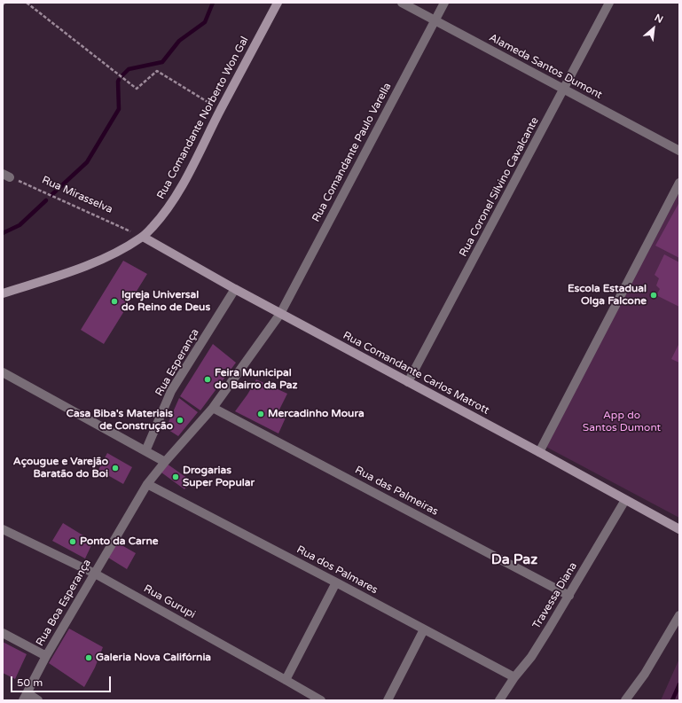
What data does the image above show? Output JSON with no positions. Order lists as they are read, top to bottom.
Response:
{
  "streets": {
    "street": [
      "Alameda Santos Dumont",
      "Rua Comandante Norberto Won Gal",
      "Rua Comandante Paulo Varella",
      "Rua Coronel Silvino Cavalcante",
      "Rua Esperança",
      "Rua Comandante Carlos Matrott",
      "Rua das Palmeiras",
      "Rua dos Palmares",
      "Travessa Diana",
      "Rua Gurupi",
      "Rua Boa Esperança"
    ],
    "path": ["Rua Mirasselva"]
  },
  "crossings": [
    ["Alameda Santos Dumont", "Rua Comandante Paulo Varella"],
    ["Alameda Santos Dumont", "Rua Coronel Silvino Cavalcante"],
    ["Rua Comandante Norberto Won Gal", "Rua Mirasselva"],
    ["Rua Comandante Norberto Won Gal", "Rua Comandante Carlos Matrott"],
    ["Rua Comandante Paulo Varella", "Rua Comandante Carlos Matrott"],
    ["Rua Comandante Paulo Varella", "Rua Boa Esperança"],
    ["Rua Coronel Silvino Cavalcante", "Rua Comandante Carlos Matrott"],
    ["Rua Mirasselva", "Rua Comandante Carlos Matrott"],
    ["Rua Esperança", "Rua Comandante Carlos Matrott"],
    ["Rua Comandante Carlos Matrott", "Travessa Diana"],
    ["Rua Comandante Carlos Matrott", "Rua Boa Esperança"],
    ["Rua das Palmeiras", "Travessa Diana"],
    ["Rua das Palmeiras", "Rua Boa Esperança"],
    ["Rua dos Palmares", "Travessa Diana"],
    ["Rua dos Palmares", "Rua Boa Esperança"],
    ["Rua Gurupi", "Rua Boa Esperança"]
  ],
  "districts": ["Da Paz"],
  "parks": ["App do Santos Dumont"],
  "places": [
    "Escola Estadual Olga Falcone",
    "Igreja Universal do Reino de Deus",
    "Feira Municipal do Bairro da Paz",
    "Mercadinho Moura",
    "Casa Biba's Materiais de Construção",
    "Açougue e Varejão Baratão do Boi",
    "Drogarias Super Popular",
    "Ponto da Carne",
    "Galeria Nova Califórnia"
  ],
  "scale_bar": "50 m",
  "north": "top right"
}
